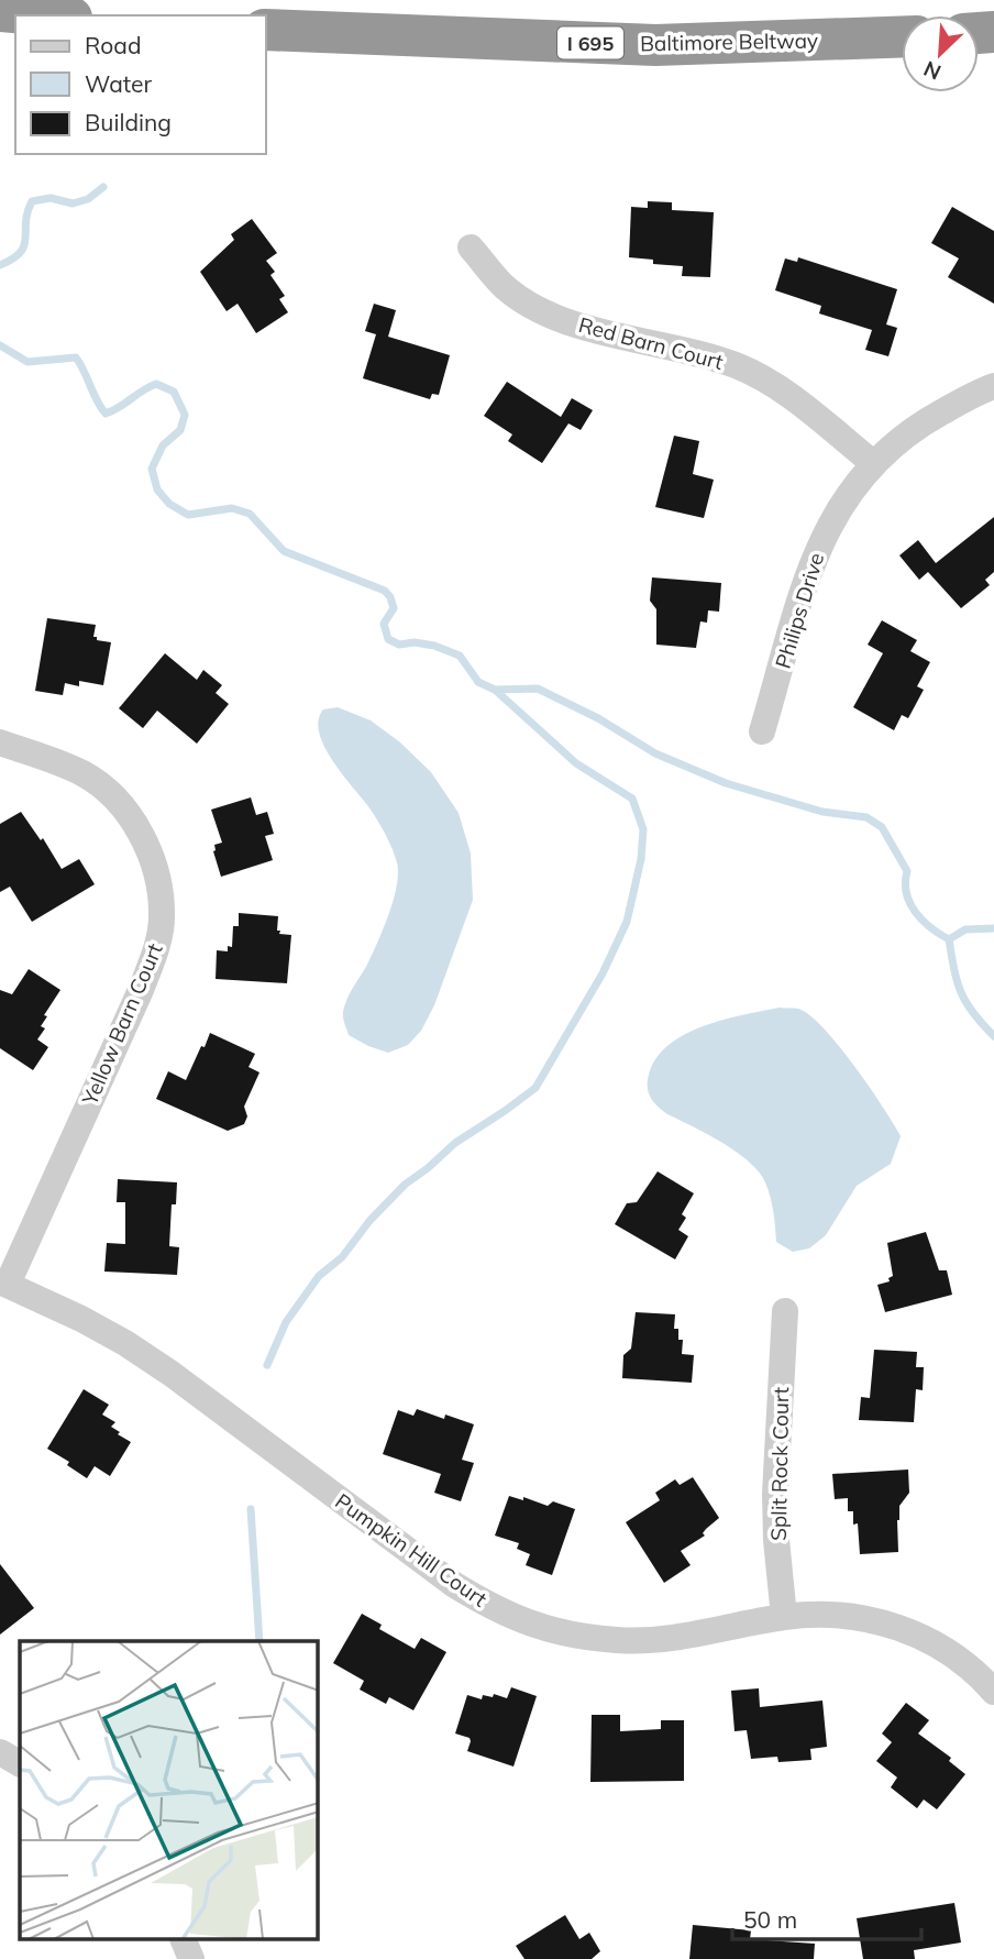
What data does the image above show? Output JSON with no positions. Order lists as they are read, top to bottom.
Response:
{
  "streets": {
    "highway": ["Baltimore Beltway", "I 695"],
    "street": [
      "Red Barn Court",
      "Philips Drive",
      "Yellow Barn Court",
      "Split Rock Court",
      "Pumpkin Hill Court"
    ]
  },
  "crossings": [
    ["Red Barn Court", "Philips Drive"],
    ["Yellow Barn Court", "Pumpkin Hill Court"],
    ["Split Rock Court", "Pumpkin Hill Court"]
  ],
  "legend": ["Road", "Water", "Building"],
  "scale_bar": "50 m",
  "north": "bottom left"
}
